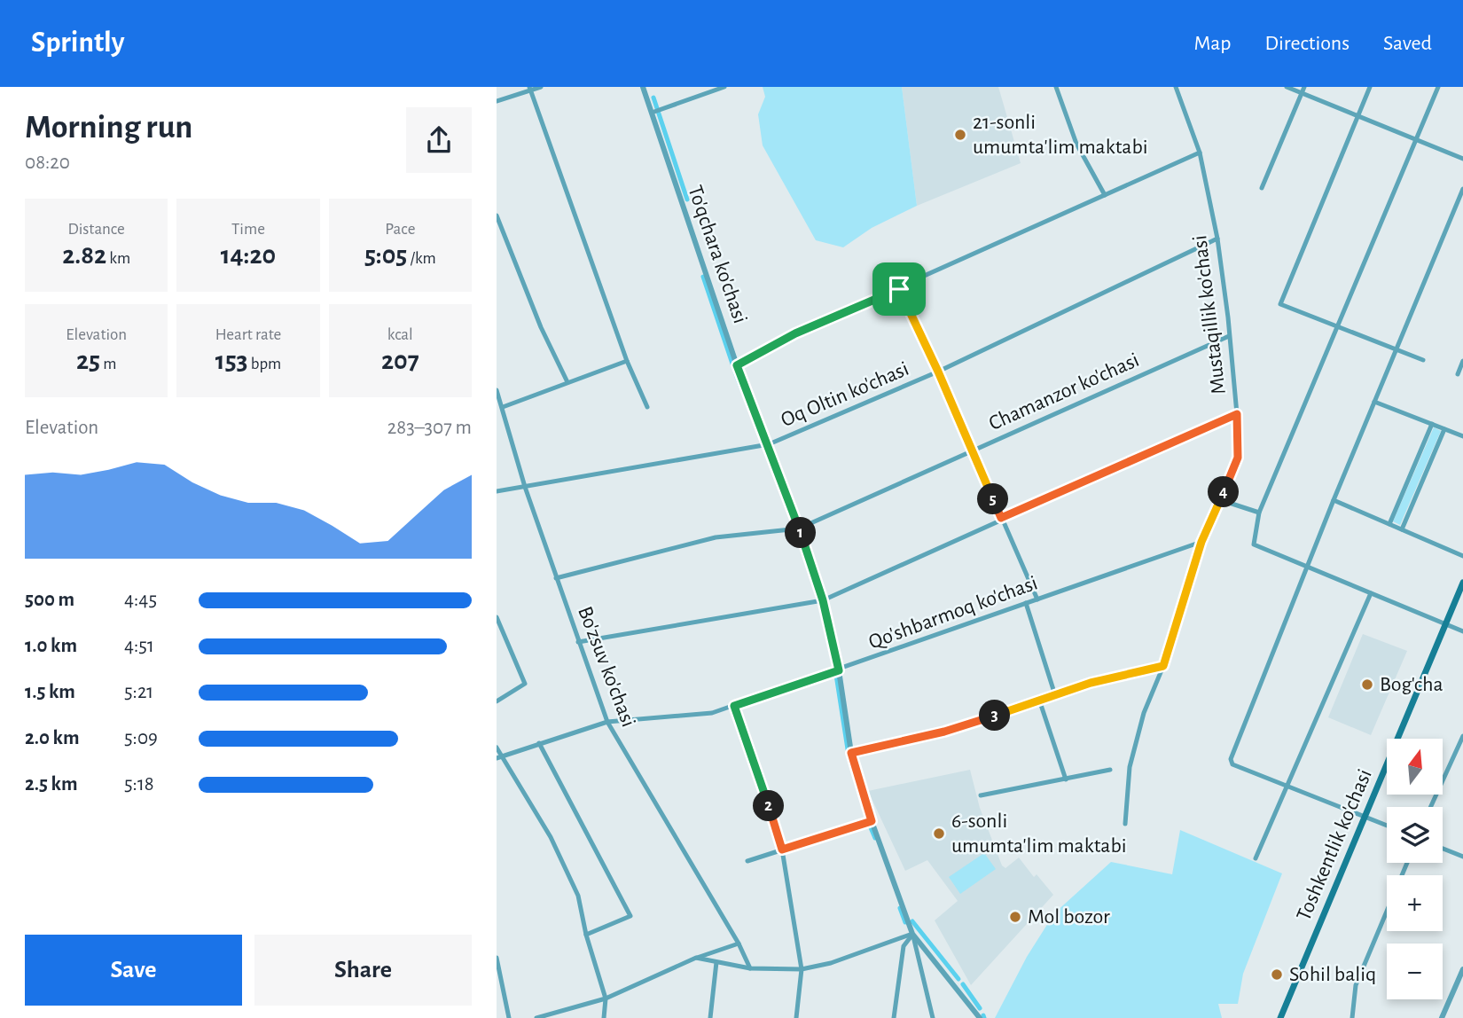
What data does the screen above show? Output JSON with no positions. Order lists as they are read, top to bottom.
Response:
{
  "streets": {
    "main road": ["Toshkentlik ko'chasi"],
    "street": [
      "To'qchara ko'chasi",
      "Mustaqillik ko'chasi",
      "Chamanzor ko'chasi",
      "Oq Oltin ko'chasi",
      "Qo'shbarmoq ko'chasi",
      "Bo'zsuv ko'chasi"
    ]
  },
  "crossings": [
    ["To'qchara ko'chasi", "Chamanzor ko'chasi"],
    ["To'qchara ko'chasi", "Oq Oltin ko'chasi"],
    ["To'qchara ko'chasi", "Qo'shbarmoq ko'chasi"],
    ["Mustaqillik ko'chasi", "Chamanzor ko'chasi"],
    ["Mustaqillik ko'chasi", "Oq Oltin ko'chasi"],
    ["Mustaqillik ko'chasi", "Qo'shbarmoq ko'chasi"],
    ["Chamanzor ko'chasi", "Bo'zsuv ko'chasi"],
    ["Oq Oltin ko'chasi", "Bo'zsuv ko'chasi"],
    ["Qo'shbarmoq ko'chasi", "Bo'zsuv ko'chasi"]
  ],
  "places": [
    "21-sonli umumta'lim maktabi",
    "Bog'cha",
    "6-sonli umumta'lim maktabi",
    "Mol bozor",
    "Sohil baliq"
  ],
  "north": "top",
  "page": {
    "header": "Sprintly",
    "nav": ["Map", "Directions", "Saved"],
    "heading": ["Morning run", "08:20"],
    "stats": [
      ["Distance", "2.82 km"],
      ["Time", "14:20"],
      ["Pace", "5:05 /km"],
      ["Elevation", "25 m"],
      ["Heart rate", "153 bpm"],
      ["kcal", "207"]
    ],
    "chart": ["Elevation", "283–307 m"],
    "pins": [
      "4",
      "5",
      "1",
      "3",
      "2"
    ],
    "list": [
      {
        "name": "500 m",
        "note": "4:45"
      },
      {
        "name": "1.0 km",
        "note": "4:51"
      },
      {
        "name": "1.5 km",
        "note": "5:21"
      },
      {
        "name": "2.0 km",
        "note": "5:09"
      },
      {
        "name": "2.5 km",
        "note": "5:18"
      }
    ],
    "map_buttons": ["+", "−"],
    "buttons": ["Save", "Share"]
  }
}
